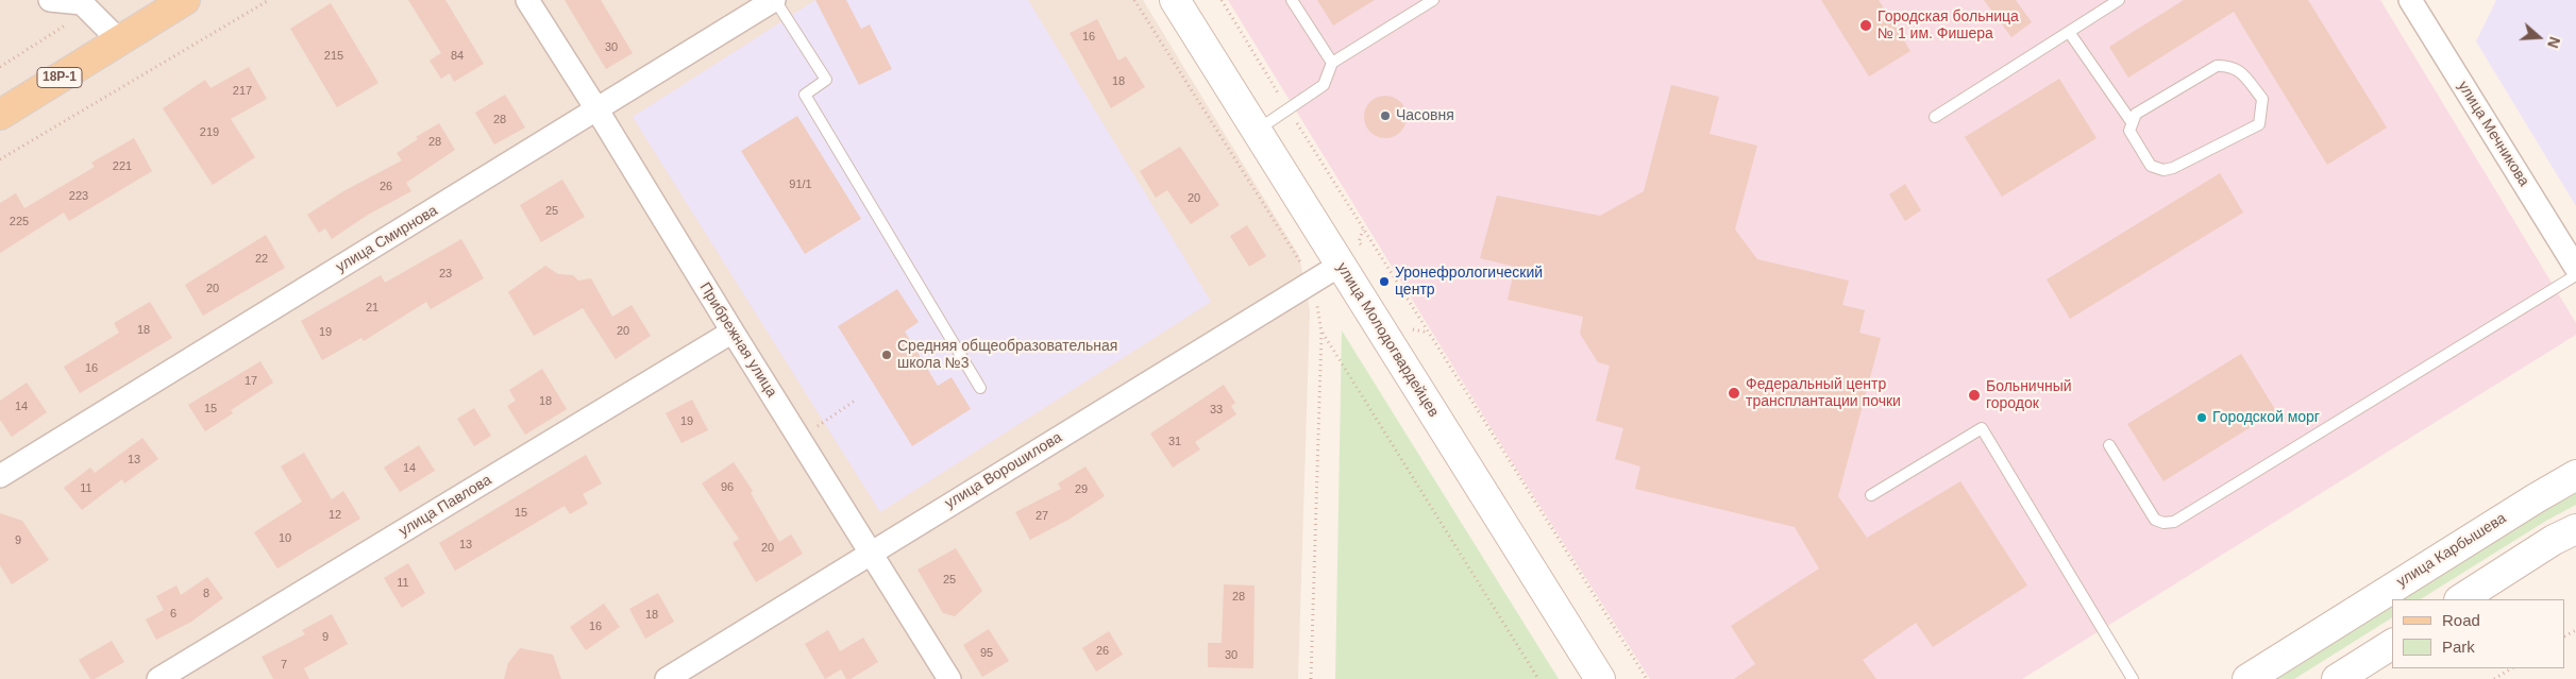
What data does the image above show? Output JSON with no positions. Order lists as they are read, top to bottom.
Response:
{
  "streets": {
    "main road": ["18Р-1"],
    "street": [
      "улица Мечникова",
      "улица Смирнова",
      "Прибрежная улица",
      "улица Молодогвардейцев",
      "улица Ворошилова",
      "улица Павлова",
      "улица Карбышева"
    ]
  },
  "crossings": [
    ["улица Смирнова", "Прибрежная улица"],
    ["Прибрежная улица", "улица Ворошилова"],
    ["Прибрежная улица", "улица Павлова"],
    ["улица Молодогвардейцев", "улица Ворошилова"]
  ],
  "places": [
    "Городская больница № 1 им. Фишера",
    "Часовня",
    "Уронефрологический центр",
    "Средняя общеобразовательная школа №3",
    "Федеральный центр трансплантации почки",
    "Больничный городок",
    "Городской морг"
  ],
  "house_numbers": [
    "16",
    "30",
    "215",
    "84",
    "18",
    "217",
    "28",
    "219",
    "28",
    "221",
    "91/1",
    "26",
    "223",
    "20",
    "25",
    "225",
    "22",
    "23",
    "20",
    "21",
    "18",
    "20",
    "19",
    "16",
    "17",
    "18",
    "14",
    "15",
    "33",
    "19",
    "31",
    "13",
    "14",
    "96",
    "11",
    "29",
    "15",
    "12",
    "27",
    "10",
    "9",
    "13",
    "20",
    "25",
    "11",
    "8",
    "28",
    "6",
    "18",
    "16",
    "9",
    "26",
    "95",
    "30",
    "7"
  ],
  "legend": ["Road", "Park"],
  "north": "right"
}
